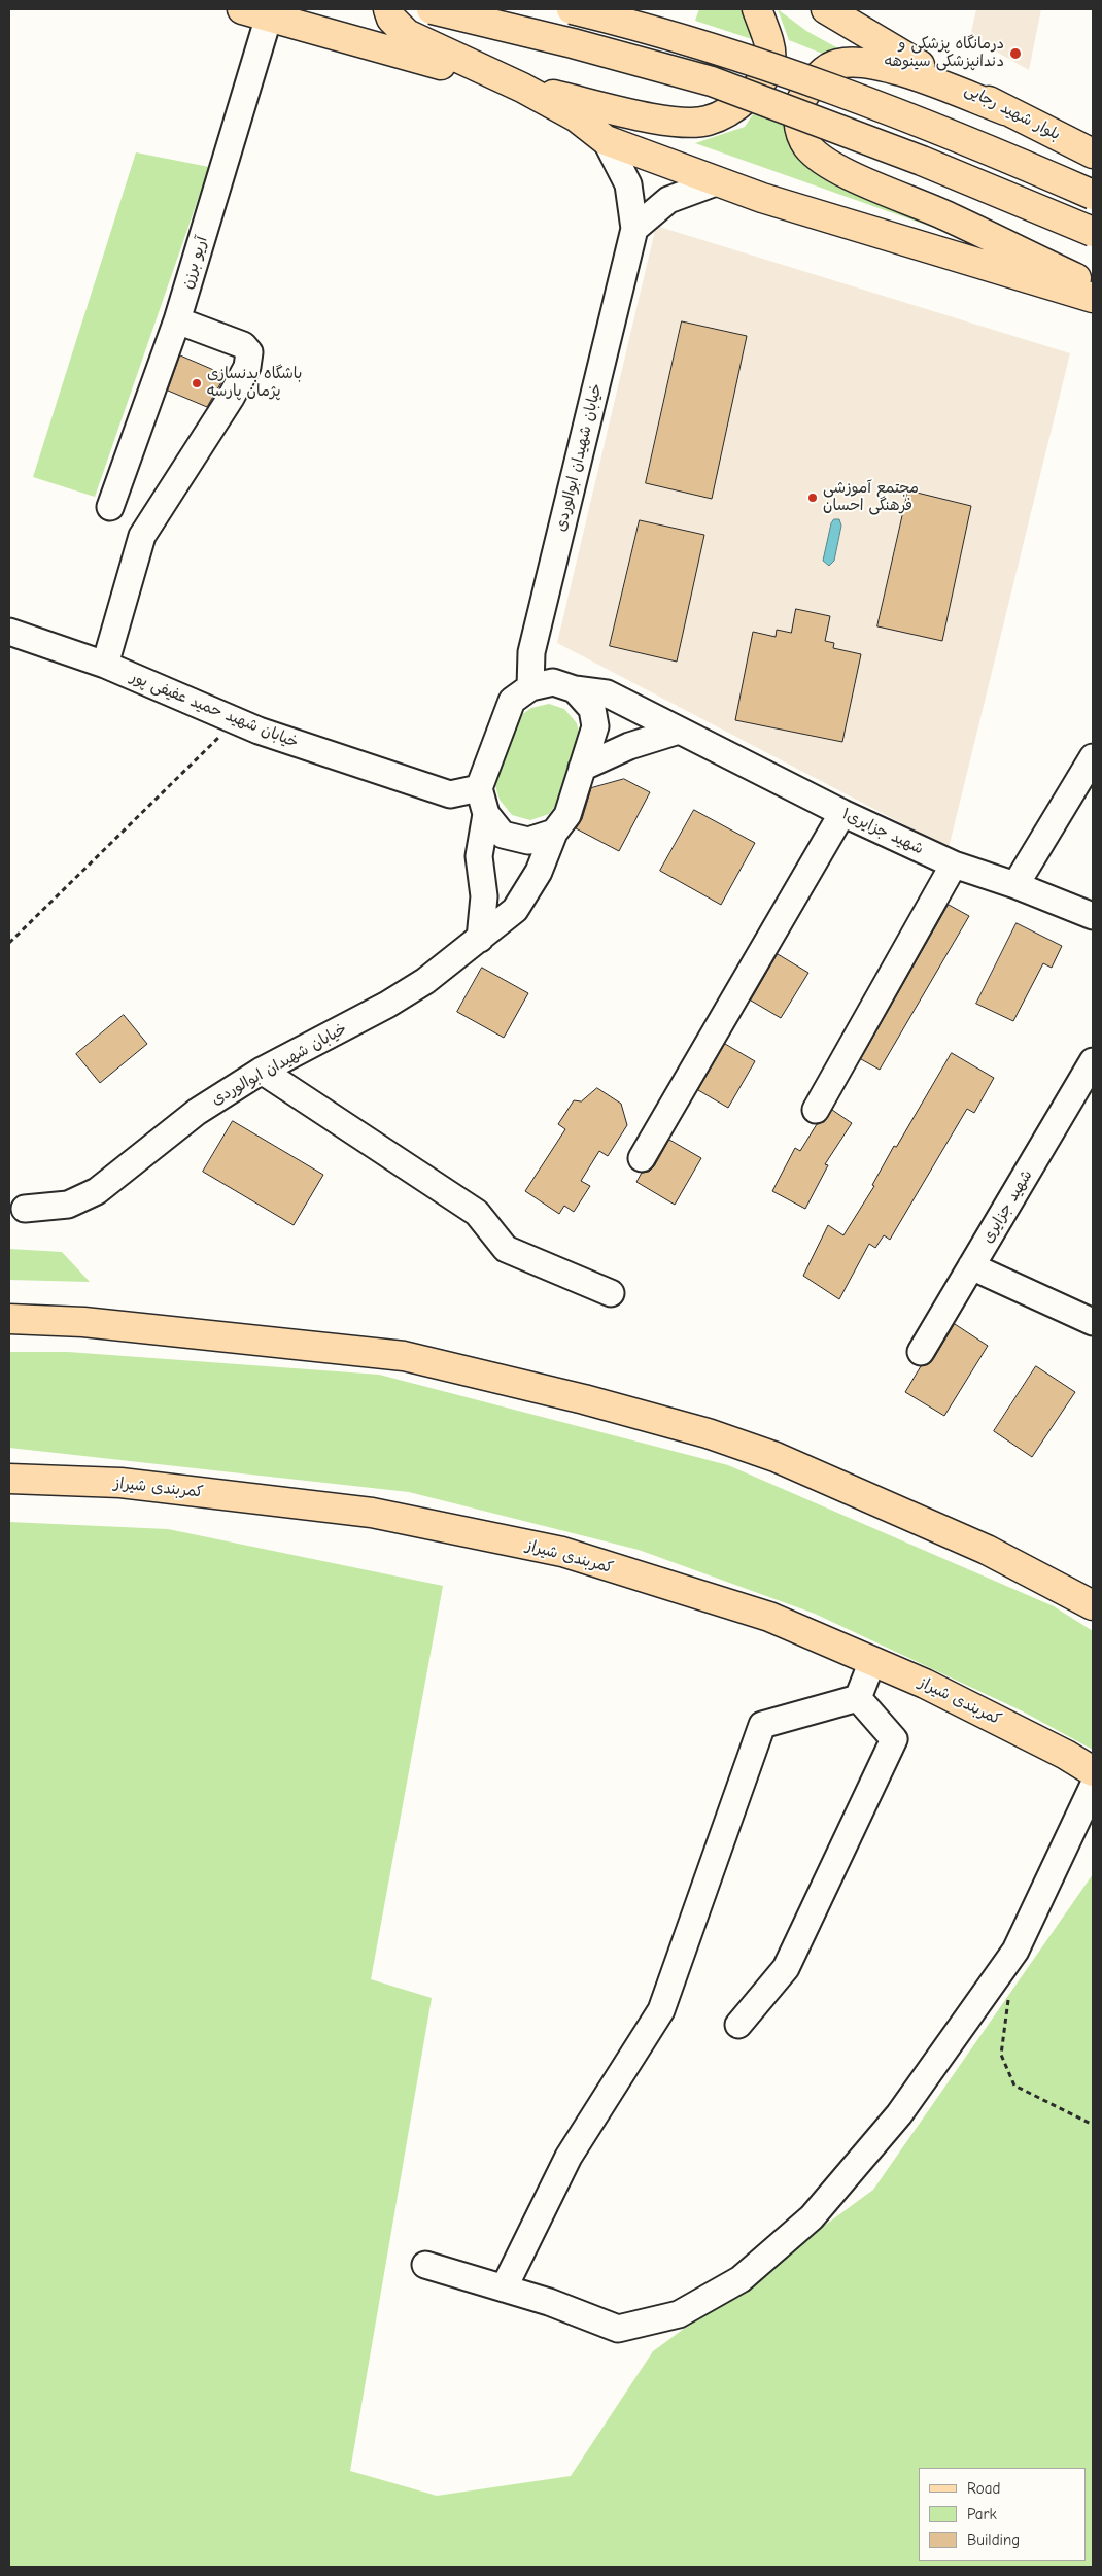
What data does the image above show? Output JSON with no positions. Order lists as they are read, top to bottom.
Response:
{
  "streets": {
    "main road": ["بلوار شهید رجایی", "کمربندی شیراز"],
    "street": [
      "آریو برزن",
      "خیابان شهیدان ابوالوردی",
      "خیابان شهید حمید عفیفی پور",
      "شهید جزایری۱",
      "شهید جزایری"
    ]
  },
  "crossings": [
    ["خیابان شهیدان ابوالوردی", "خیابان شهید حمید عفیفی پور"],
    ["خیابان شهیدان ابوالوردی", "شهید جزایری۱"],
    ["خیابان شهید حمید عفیفی پور", "شهید جزایری۱"]
  ],
  "places": ["درمانگاه پزشکی و دندانپزشکی سینوهه", "باشگاه بدنسازی پژمان پارسه", "مجتمع آموزشی فرهنگی احسان"],
  "legend": ["Road", "Park", "Building"]
}
